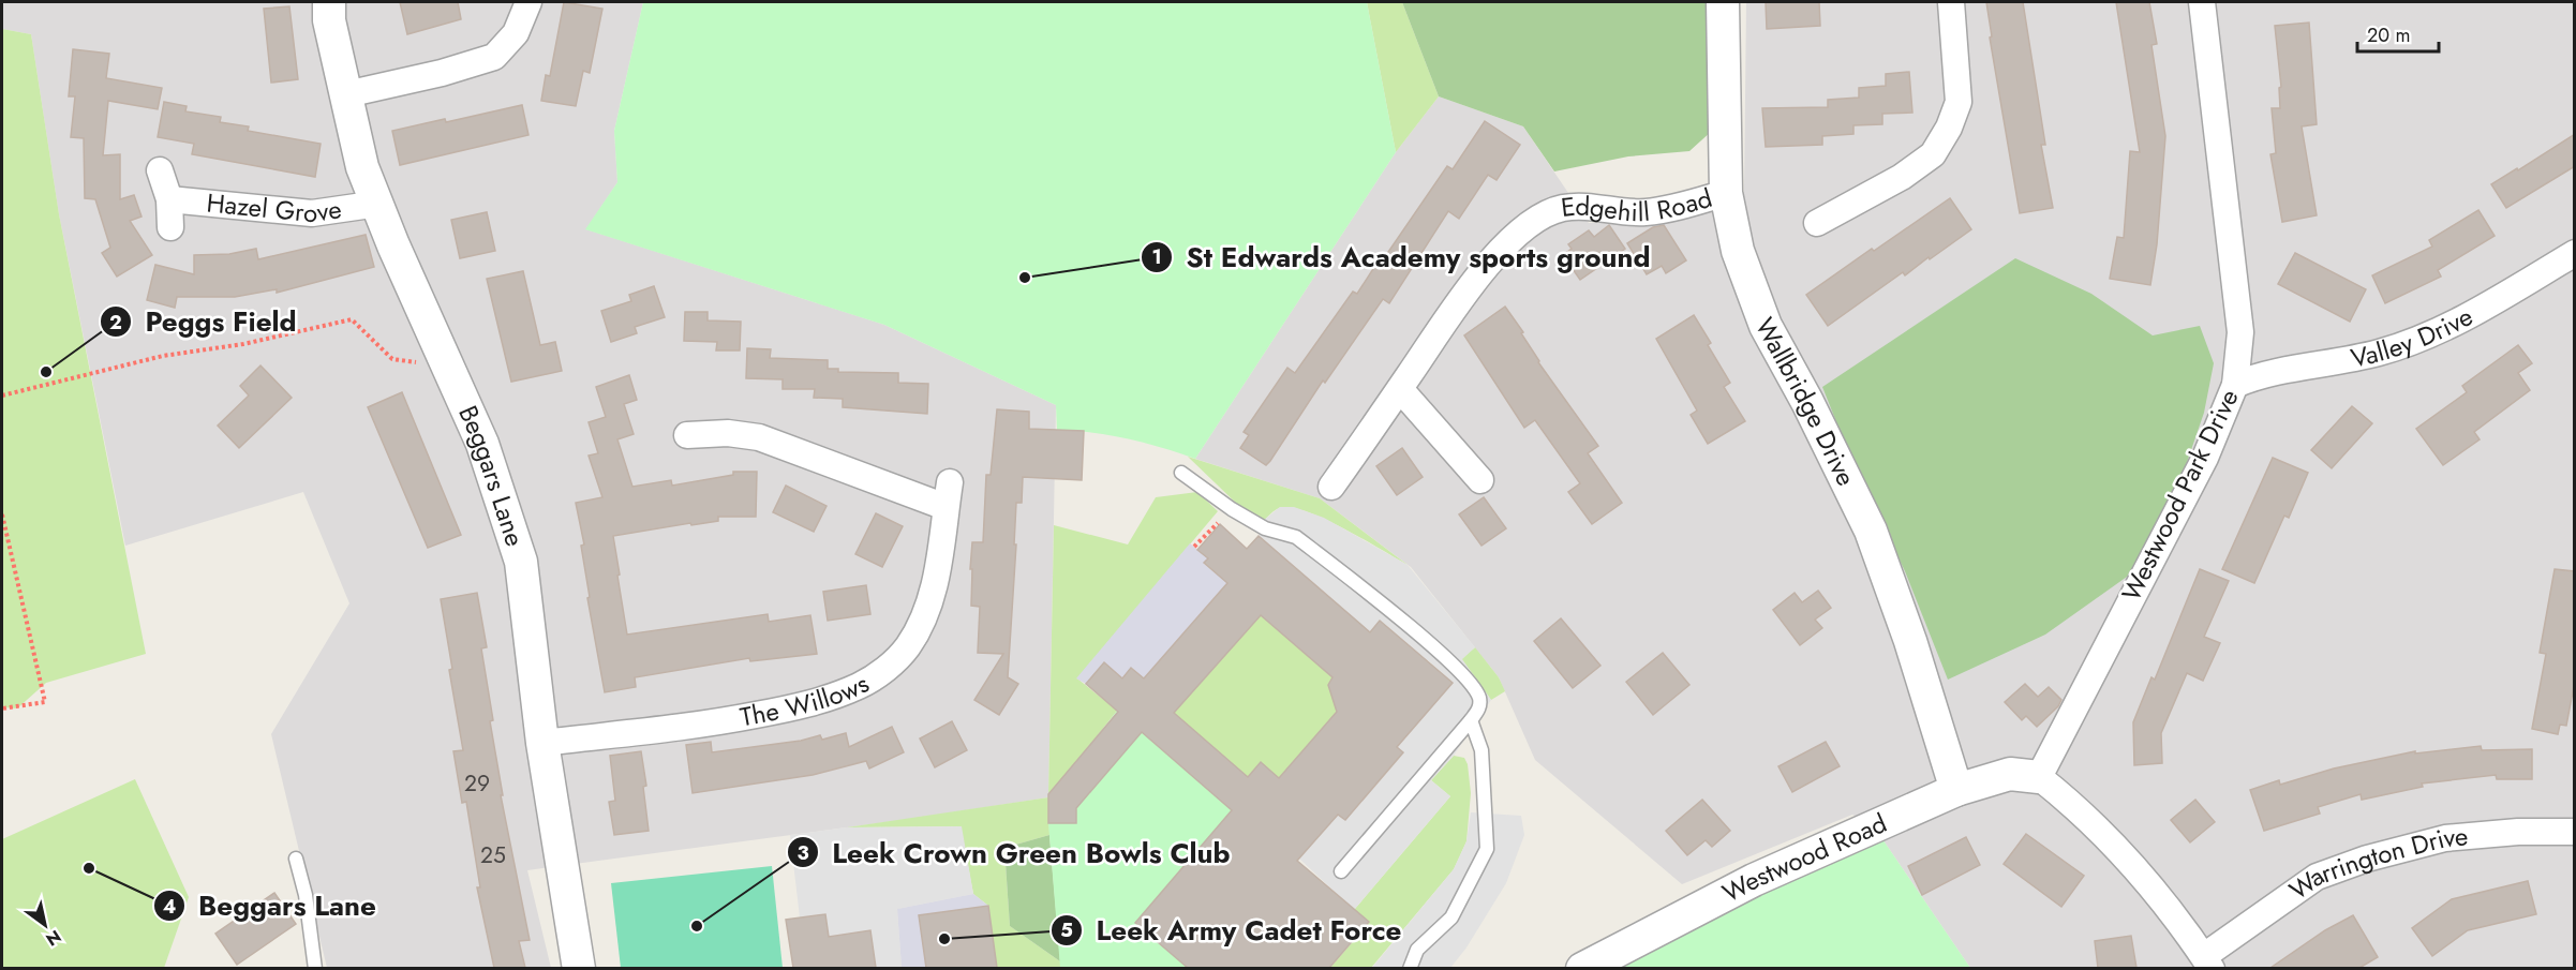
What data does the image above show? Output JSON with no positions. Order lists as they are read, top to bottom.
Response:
{
  "streets": {
    "street": [
      "Edgehill Road",
      "Hazel Grove",
      "Valley Drive",
      "Wallbridge Drive",
      "Beggars Lane",
      "Westwood Park Drive",
      "The Willows",
      "Westwood Road",
      "Warrington Drive"
    ]
  },
  "crossings": [
    ["Edgehill Road", "Wallbridge Drive"],
    ["Hazel Grove", "Beggars Lane"],
    ["Valley Drive", "Westwood Park Drive"],
    ["Wallbridge Drive", "Westwood Road"],
    ["Beggars Lane", "The Willows"],
    ["Westwood Park Drive", "Westwood Road"]
  ],
  "places": [
    "St Edwards Academy sports ground",
    "Peggs Field",
    "Beggars Lane",
    "Leek Crown Green Bowls Club",
    "Leek Army Cadet Force"
  ],
  "house_numbers": ["29", "25"],
  "scale_bar": "20 m",
  "north": "bottom right"
}
